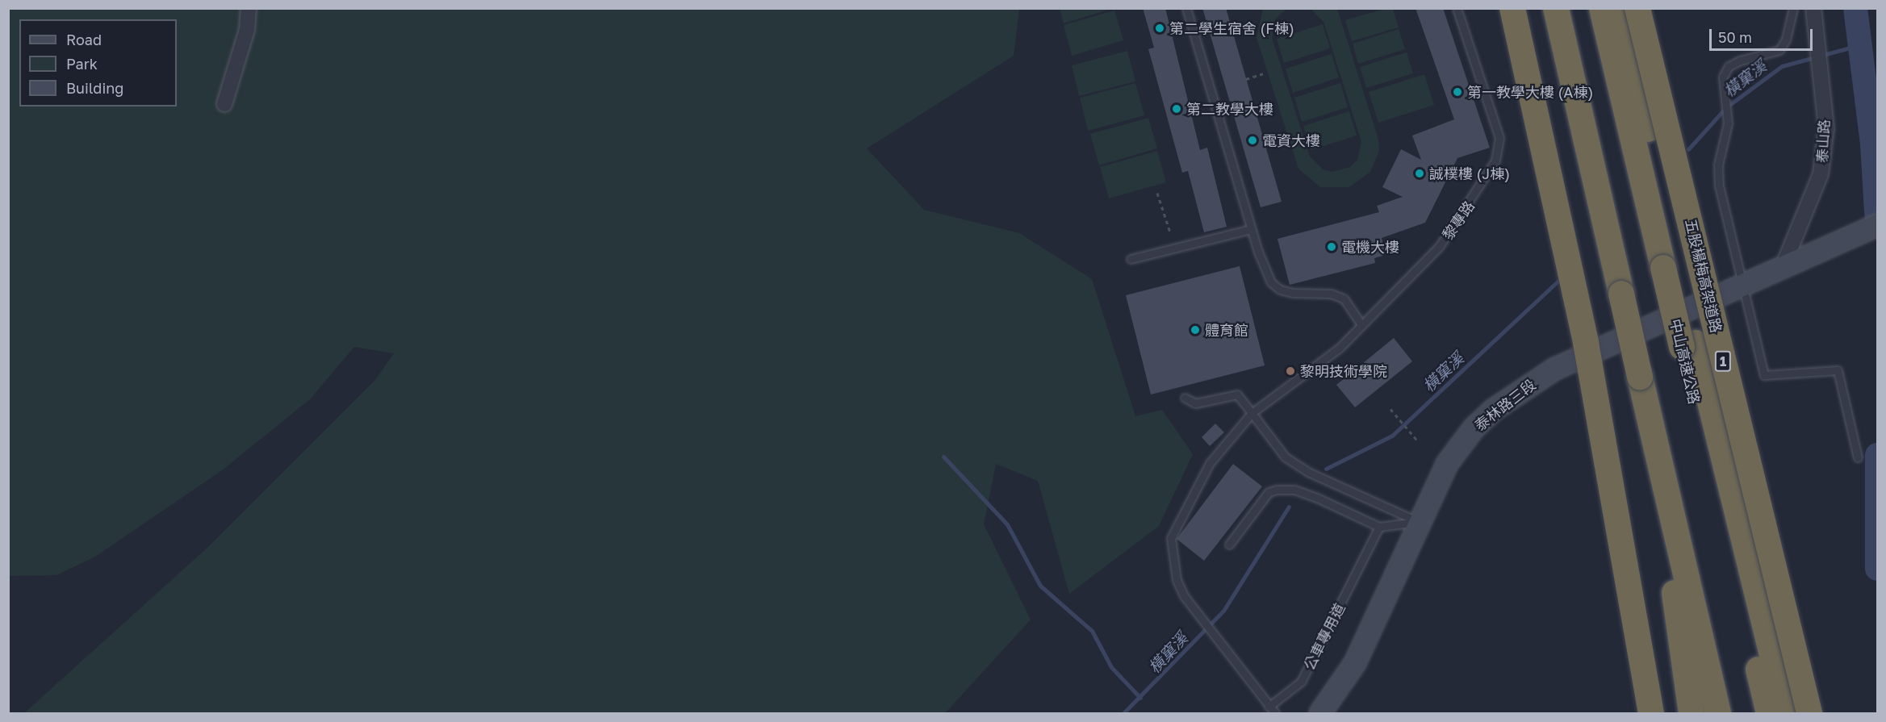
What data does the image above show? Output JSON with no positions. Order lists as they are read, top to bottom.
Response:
{
  "streets": {
    "highway": ["五股楊梅高架道路", "中山高速公路", "1"],
    "main road": ["泰林路三段"],
    "street": ["泰山路"],
    "lane": ["黎專路", "公車專用道"]
  },
  "crossings": [
    ["泰山路", "泰林路三段"],
    ["黎專路", "公車專用道"]
  ],
  "water": ["橫窠溪"],
  "places": [
    "第二學生宿舍 (F棟)",
    "第一教學大樓 (A棟)",
    "第二教學大樓",
    "電資大樓",
    "誠樸樓 (J棟)",
    "電機大樓",
    "體育館",
    "黎明技術學院"
  ],
  "legend": ["Road", "Park", "Building"],
  "scale_bar": "50 m"
}
